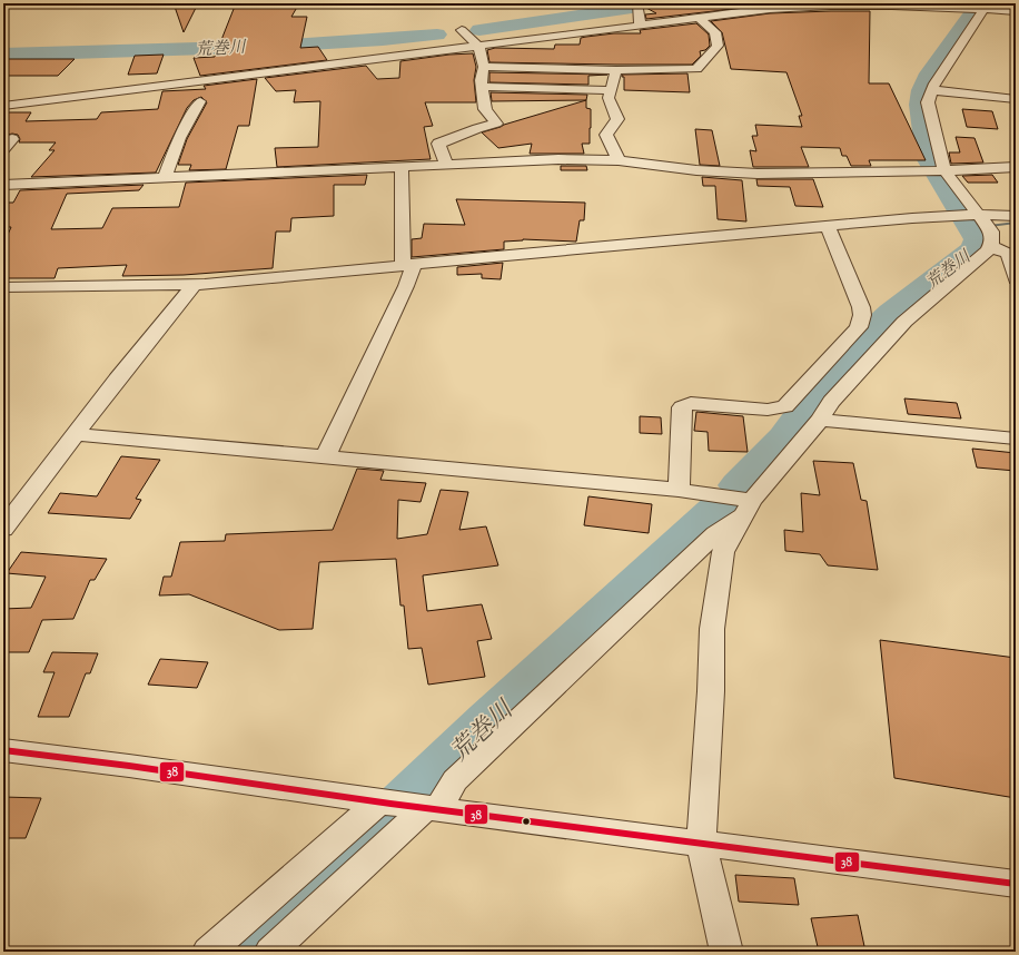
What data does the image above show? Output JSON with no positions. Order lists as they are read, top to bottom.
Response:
{
  "water": ["荒巻川"],
  "lines": ["transit line 38"]
}
